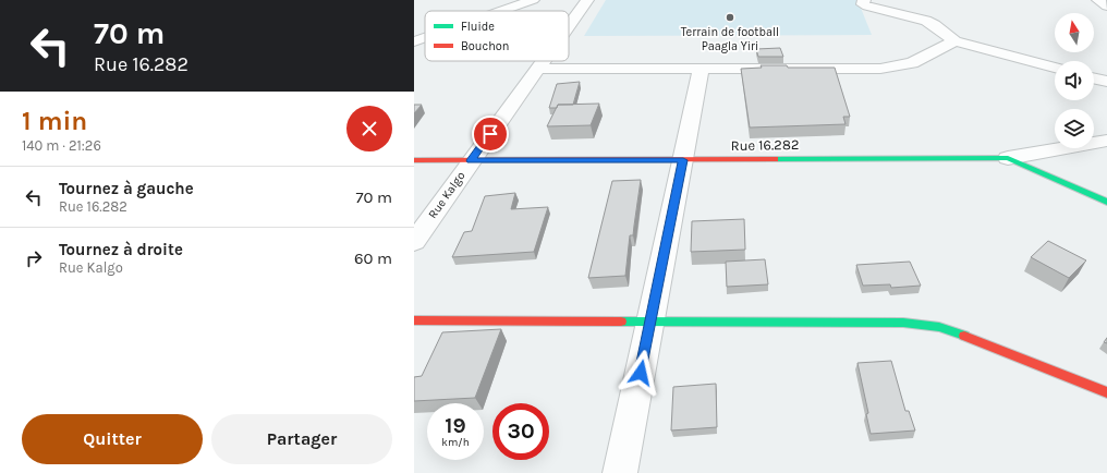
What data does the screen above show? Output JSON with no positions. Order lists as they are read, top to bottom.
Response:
{
  "streets": {
    "street": ["Rue 16.282", "Rue Kalgo"]
  },
  "crossings": [
    ["Rue 16.282", "Rue Kalgo"]
  ],
  "places": ["Terrain de football Paagla Yiri"],
  "legend": ["Fluide", "Bouchon"],
  "north": "top",
  "page": {
    "turn": ["70 m", "Rue 16.282"],
    "heading": ["1 min", "140 m · 21:26"],
    "list": [
      {
        "name": "Tournez à gauche",
        "note": "Rue 16.282",
        "value": "70 m"
      },
      {
        "name": "Tournez à droite",
        "note": "Rue Kalgo",
        "value": "60 m"
      }
    ],
    "speed": "19 km/h",
    "limit": "30",
    "buttons": ["Quitter", "Partager"]
  }
}
